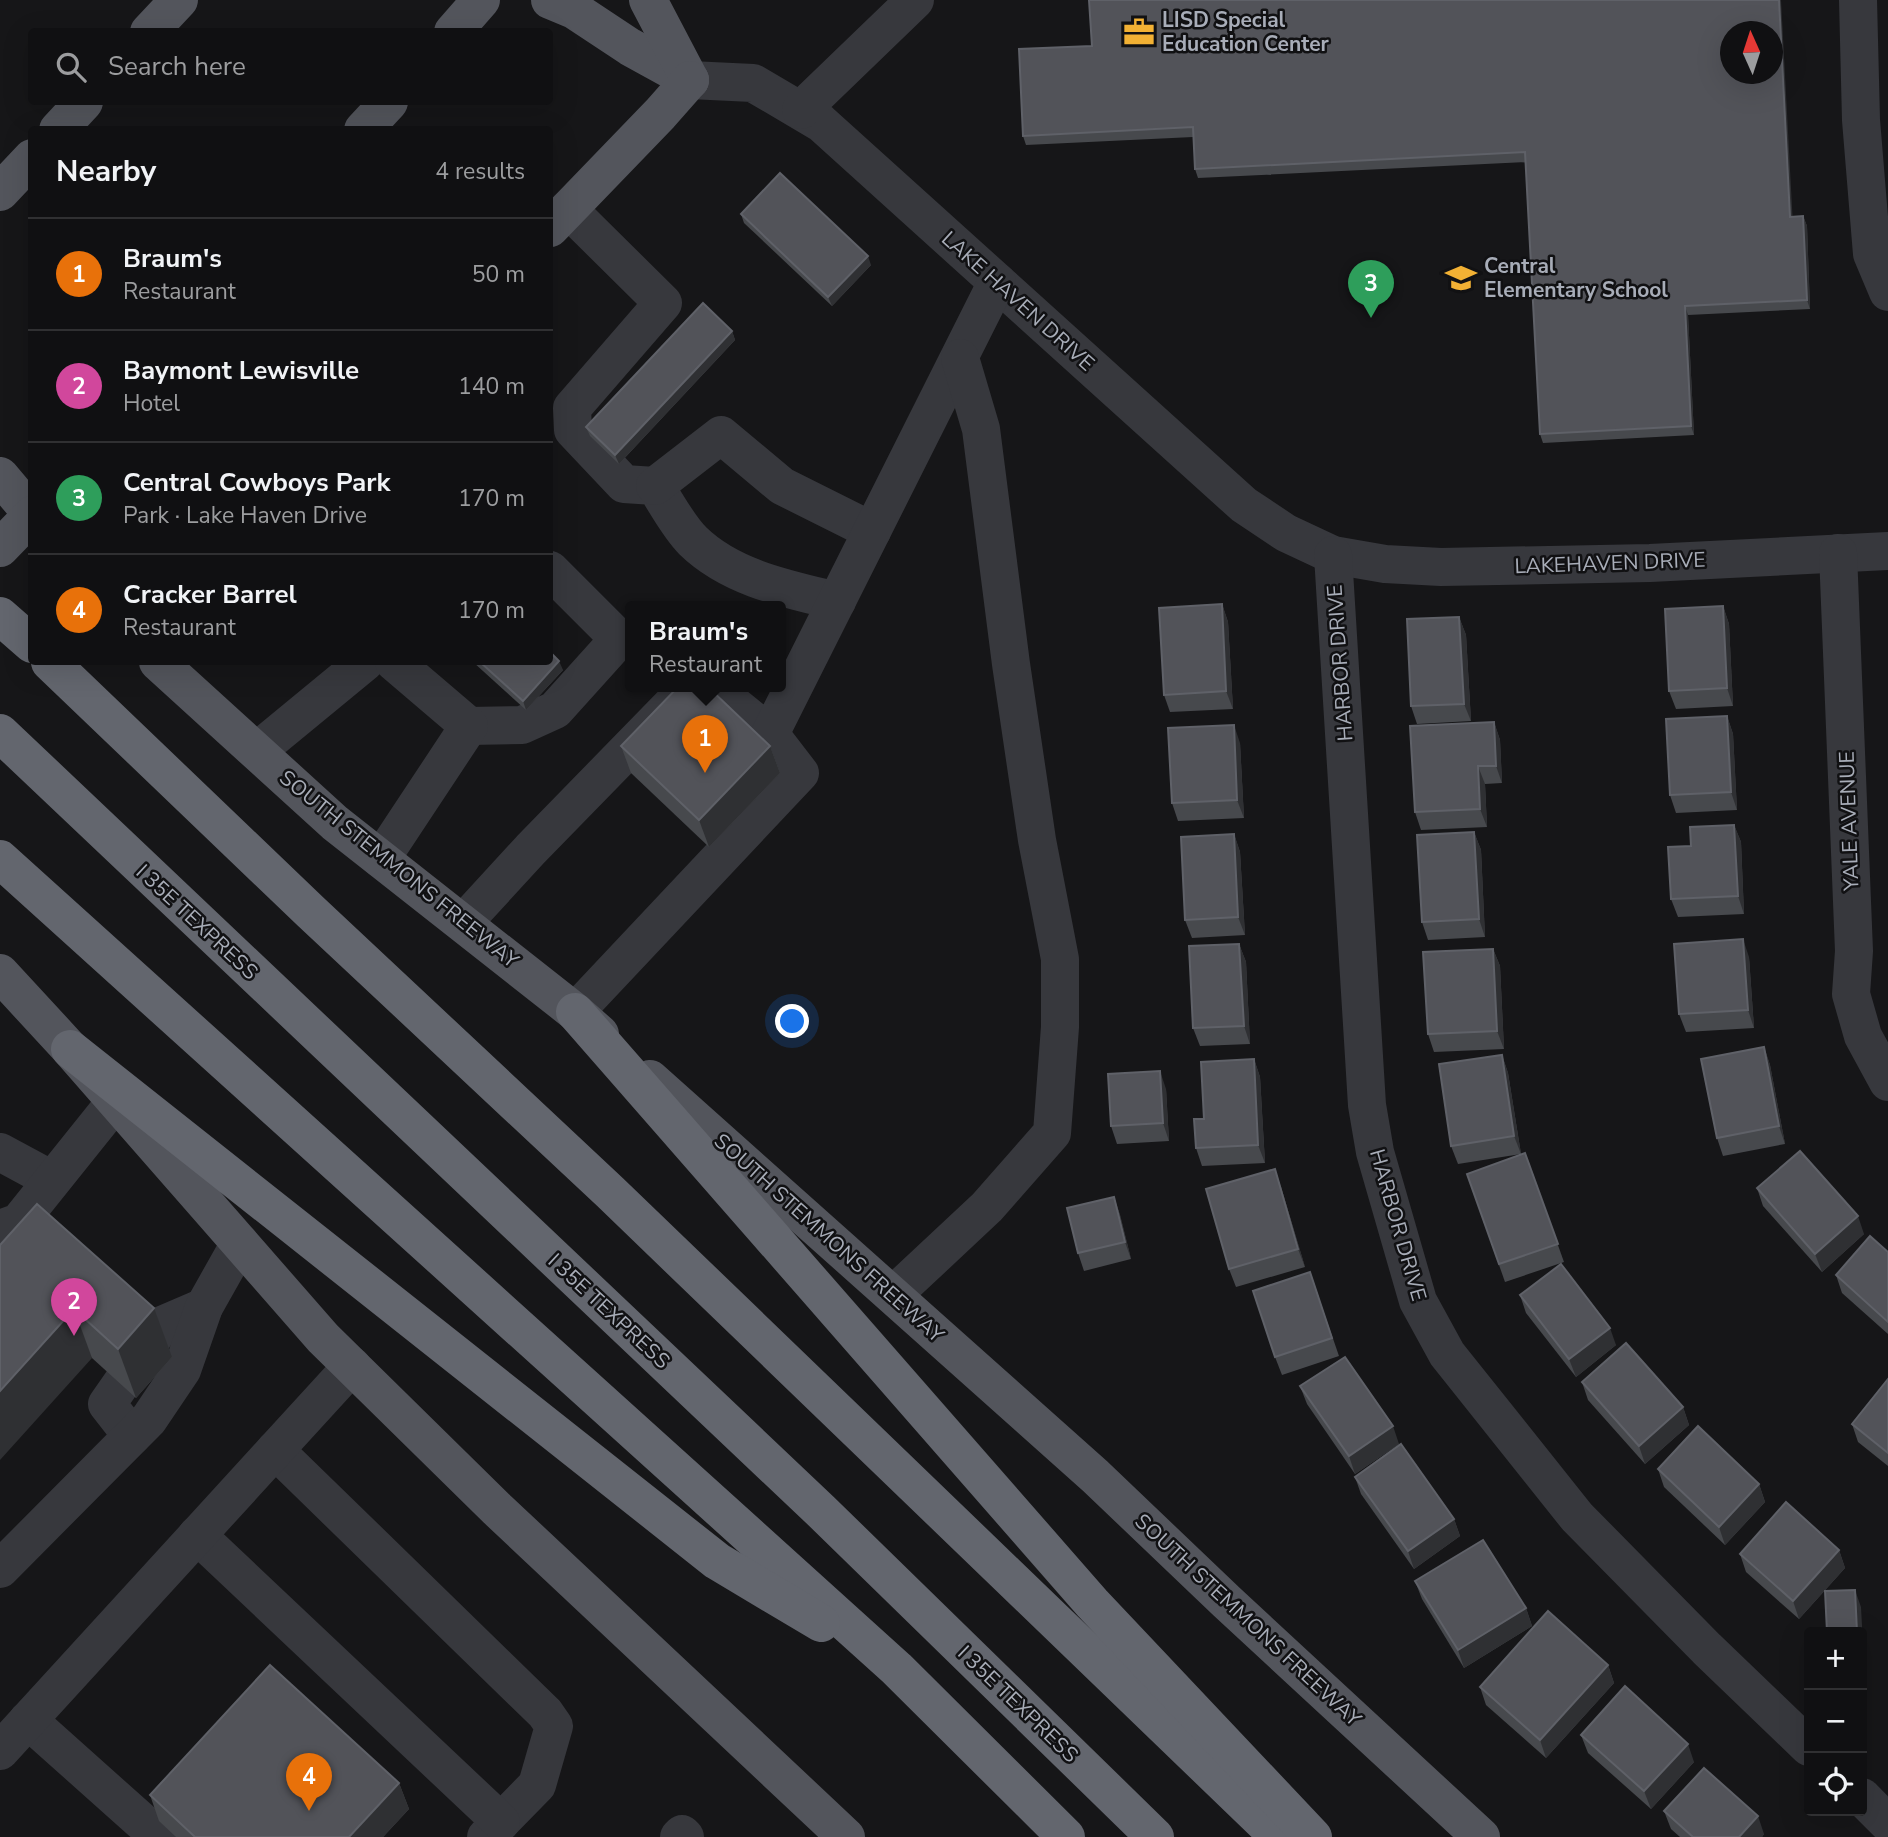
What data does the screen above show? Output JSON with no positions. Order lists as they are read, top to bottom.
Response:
{
  "streets": {
    "highway": ["I 35E TEXPRESS"],
    "main road": ["SOUTH STEMMONS FREEWAY"],
    "street": [
      "LAKE HAVEN DRIVE",
      "LAKEHAVEN DRIVE",
      "HARBOR DRIVE",
      "YALE AVENUE"
    ]
  },
  "crossings": [
    ["LAKE HAVEN DRIVE", "LAKEHAVEN DRIVE"],
    ["LAKE HAVEN DRIVE", "HARBOR DRIVE"],
    ["LAKEHAVEN DRIVE", "HARBOR DRIVE"],
    ["LAKEHAVEN DRIVE", "YALE AVENUE"]
  ],
  "places": {
    "office": ["LISD Special Education Center"],
    "school or university": ["Central Elementary School"]
  },
  "north": "top",
  "page": {
    "search": "Search here",
    "heading": ["Nearby", "4 results"],
    "list": [
      {
        "mark": "1",
        "name": "Braum's",
        "note": "Restaurant",
        "value": "50 m"
      },
      {
        "mark": "2",
        "name": "Baymont Lewisville",
        "note": "Hotel",
        "value": "140 m"
      },
      {
        "mark": "3",
        "name": "Central Cowboys Park",
        "note": "Park · Lake Haven Drive",
        "value": "170 m"
      },
      {
        "mark": "4",
        "name": "Cracker Barrel",
        "note": "Restaurant",
        "value": "170 m"
      }
    ],
    "pins": [
      "3",
      "1",
      "2",
      "4"
    ],
    "popup": ["Braum's", "Restaurant"],
    "map_buttons": ["+", "−"]
  }
}
